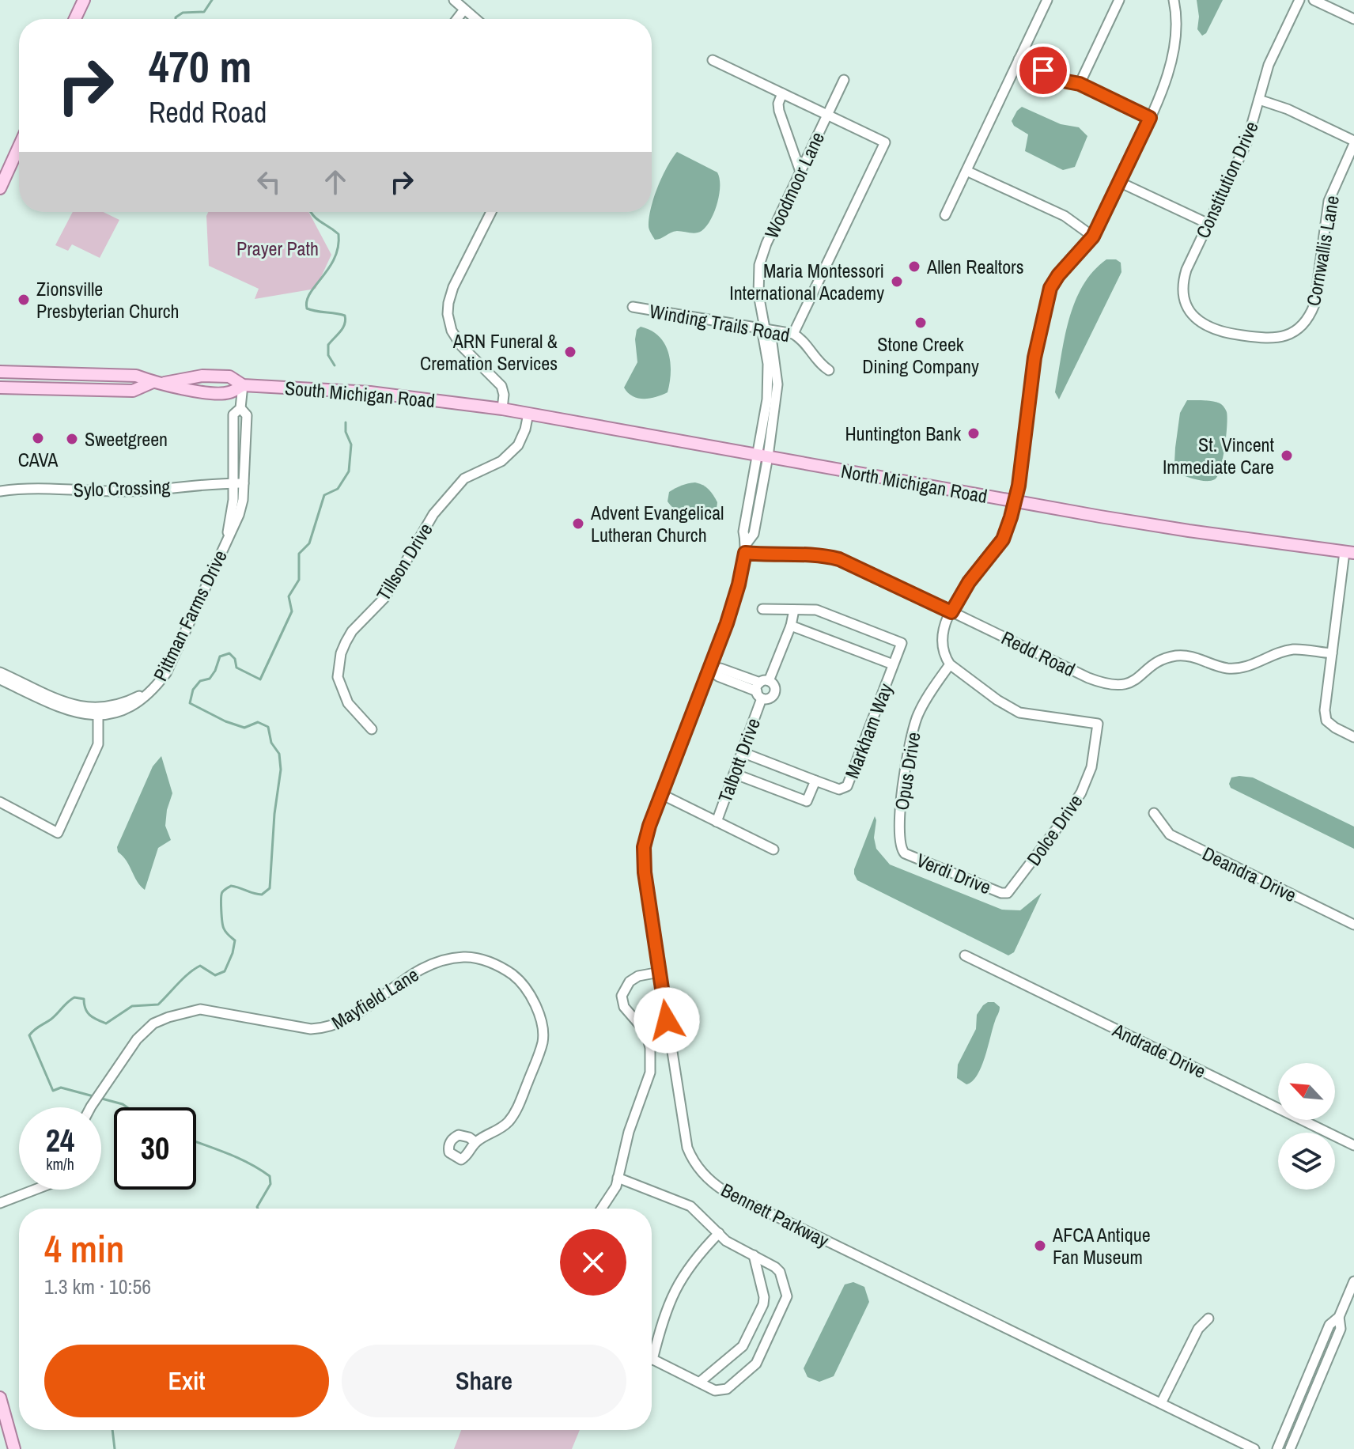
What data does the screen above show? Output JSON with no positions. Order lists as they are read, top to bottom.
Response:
{
  "streets": {
    "main road": ["South Michigan Road", "North Michigan Road"],
    "street": [
      "Constitution Drive",
      "Woodmoor Lane",
      "Cornwallis Lane",
      "Winding Trails Road",
      "Sylo Crossing",
      "Tillson Drive",
      "Pittman Farms Drive",
      "Redd Road",
      "Markham Way",
      "Talbott Drive",
      "Opus Drive",
      "Dolce Drive",
      "Verdi Drive",
      "Deandra Drive",
      "Mayfield Lane",
      "Andrade Drive",
      "Bennett Parkway"
    ]
  },
  "crossings": [
    ["Constitution Drive", "Cornwallis Lane"],
    ["Woodmoor Lane", "Winding Trails Road"],
    ["Woodmoor Lane", "North Michigan Road"],
    ["Woodmoor Lane", "Bennett Parkway"],
    ["South Michigan Road", "North Michigan Road"],
    ["South Michigan Road", "Pittman Farms Drive"],
    ["North Michigan Road", "Tillson Drive"],
    ["North Michigan Road", "Bennett Parkway"],
    ["Sylo Crossing", "Pittman Farms Drive"],
    ["Redd Road", "Bennett Parkway"],
    ["Markham Way", "Talbott Drive"],
    ["Opus Drive", "Dolce Drive"],
    ["Opus Drive", "Verdi Drive"],
    ["Dolce Drive", "Verdi Drive"]
  ],
  "parks": ["Prayer Path"],
  "places": [
    "Allen Realtors",
    "Maria Montessori International Academy",
    "Zionsville Presbyterian Church",
    "Stone Creek Dining Company",
    "ARN Funeral & Cremation Services",
    "Huntington Bank",
    "CAVA",
    "Sweetgreen",
    "St. Vincent Immediate Care",
    "Advent Evangelical Lutheran Church",
    "AFCA Antique Fan Museum"
  ],
  "north": "top left",
  "page": {
    "turn": ["470 m", "Redd Road"],
    "speed": "24 km/h",
    "limit": "30",
    "heading": ["4 min", "1.3 km · 10:56"],
    "buttons": ["Exit", "Share"]
  }
}
